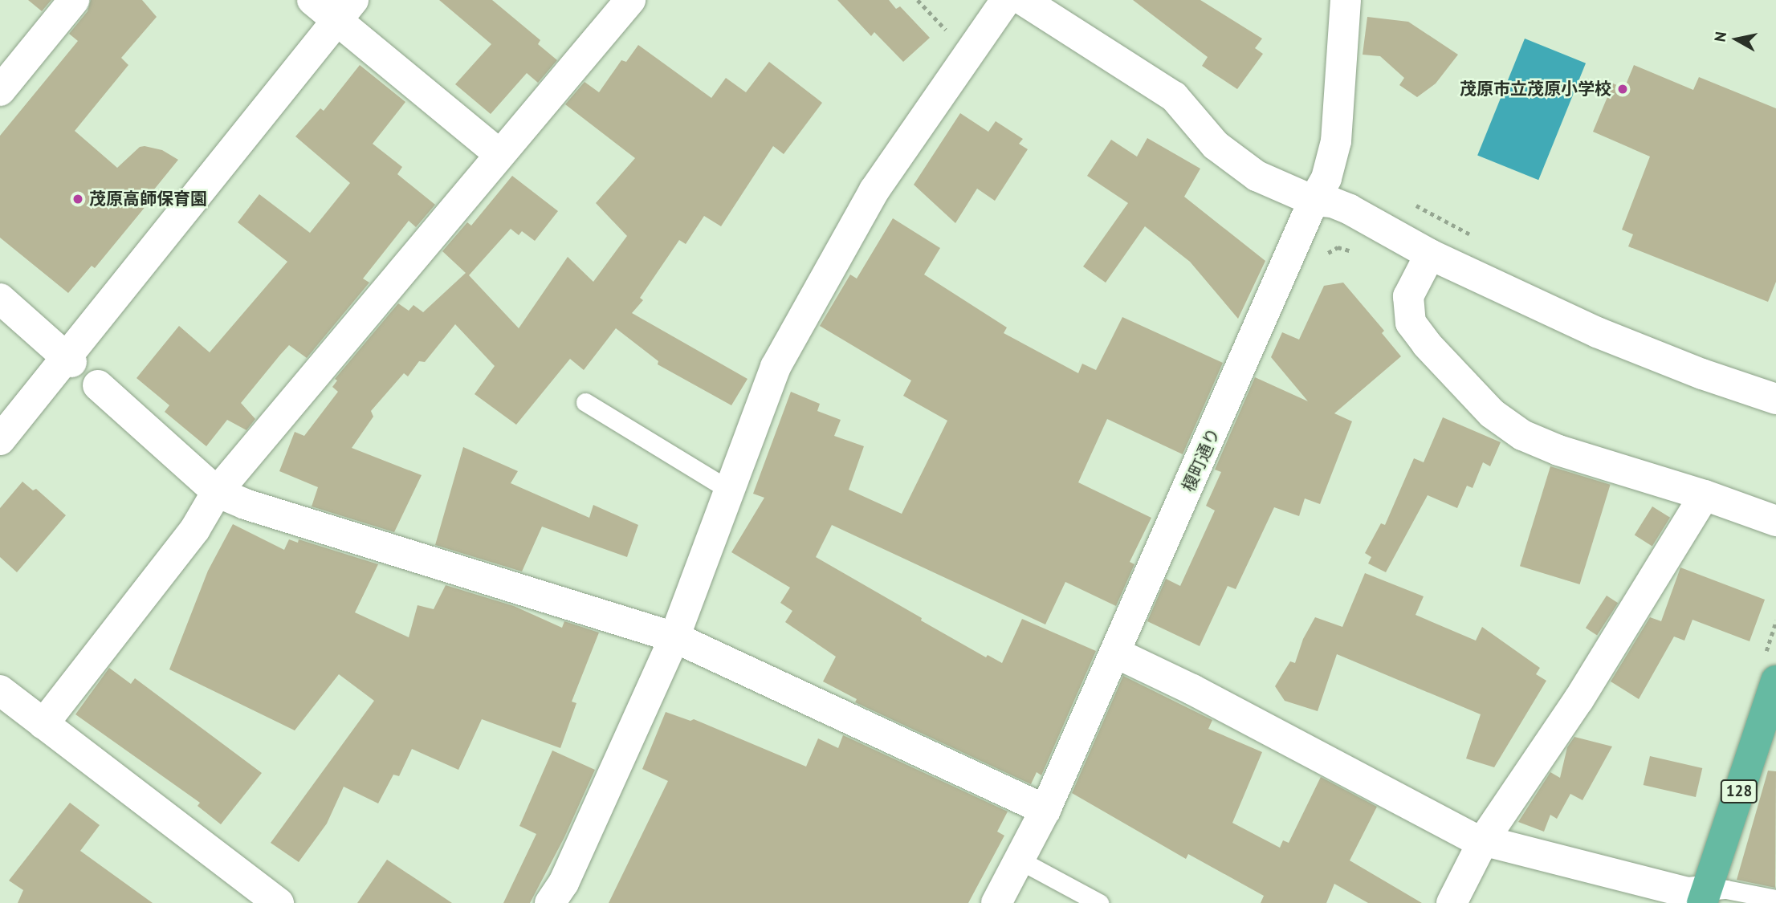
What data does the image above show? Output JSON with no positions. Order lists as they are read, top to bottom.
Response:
{
  "streets": {
    "highway": ["128"],
    "street": ["榎町通り"]
  },
  "places": ["茂原市立茂原小学校", "茂原高師保育園"],
  "north": "left"
}
